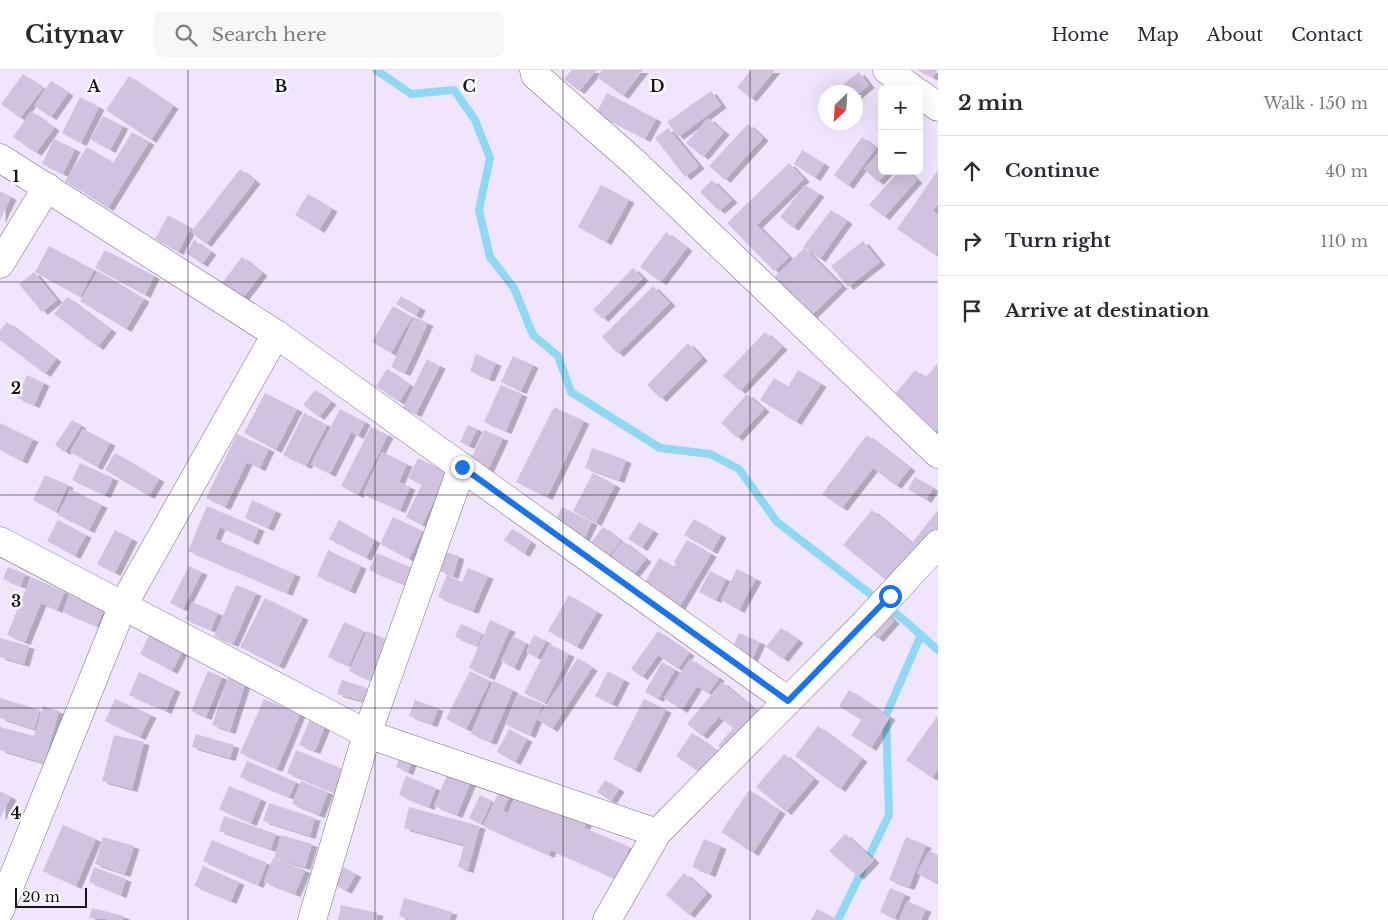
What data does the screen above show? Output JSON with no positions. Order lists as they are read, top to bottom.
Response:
{
  "scale_bar": "20 m",
  "north": "bottom left",
  "page": {
    "header": "Citynav",
    "search": "Search here",
    "nav": [
      "Home",
      "Map",
      "About",
      "Contact"
    ],
    "heading": ["2 min", "Walk · 150 m"],
    "map_buttons": ["+", "−"],
    "list": [
      ["Continue", "40 m"],
      ["Turn right", "110 m"],
      "Arrive at destination"
    ],
    "scale": "20 m"
  },
  "grid": {
    "columns": [
      "A",
      "B",
      "C",
      "D"
    ],
    "rows": [
      "1",
      "2",
      "3",
      "4"
    ]
  }
}
